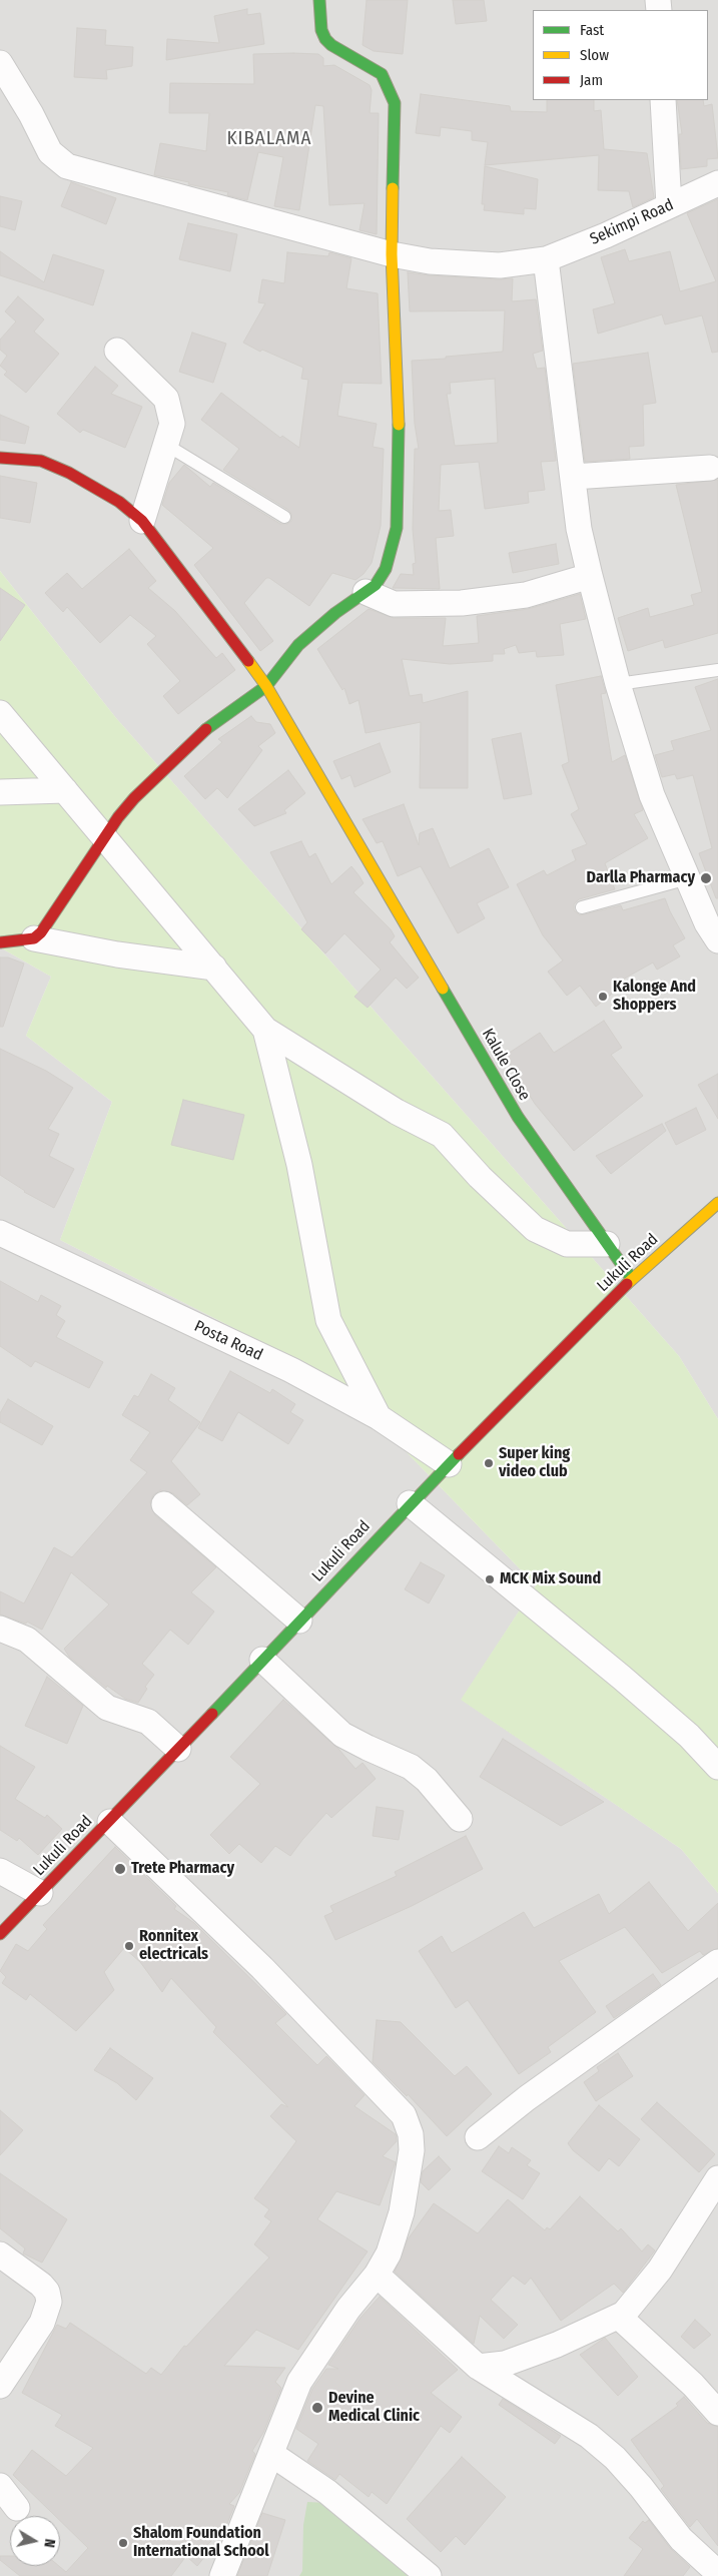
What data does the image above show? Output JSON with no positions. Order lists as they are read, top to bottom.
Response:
{
  "streets": {
    "street": [
      "Sekimpi Road",
      "Kalule Close",
      "Lukuli Road",
      "Posta Road"
    ]
  },
  "crossings": [
    ["Kalule Close", "Lukuli Road"],
    ["Lukuli Road", "Posta Road"]
  ],
  "districts": ["KIBALAMA"],
  "places": [
    "Darlla Pharmacy",
    "Kalonge And Shoppers",
    "Super king video club",
    "MCK Mix Sound",
    "Trete Pharmacy",
    "Ronnitex electricals",
    "Devine Medical Clinic",
    "Shalom Foundation International School"
  ],
  "legend": ["Fast", "Slow", "Jam"],
  "north": "right"
}
